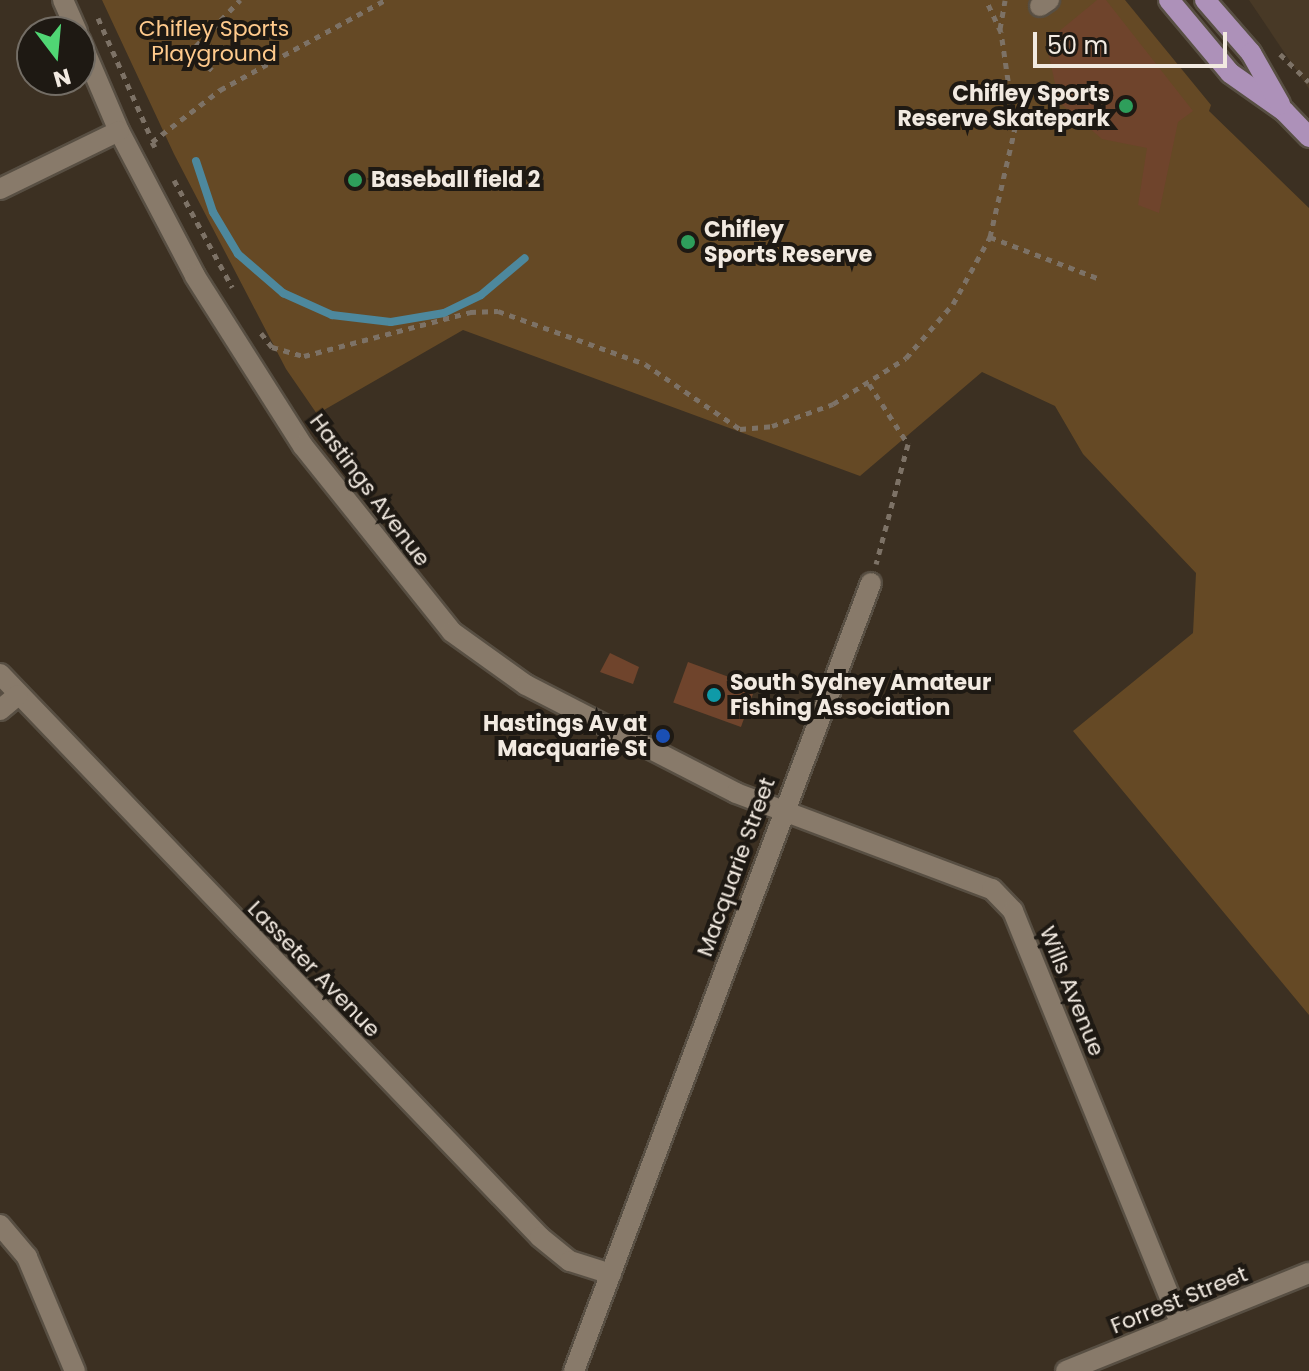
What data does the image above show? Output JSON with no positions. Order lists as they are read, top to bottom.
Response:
{
  "streets": {
    "street": [
      "Hastings Avenue",
      "Macquarie Street",
      "Lasseter Avenue",
      "Wills Avenue",
      "Forrest Street"
    ]
  },
  "crossings": [
    ["Hastings Avenue", "Macquarie Street"],
    ["Hastings Avenue", "Wills Avenue"],
    ["Macquarie Street", "Lasseter Avenue"],
    ["Macquarie Street", "Wills Avenue"],
    ["Wills Avenue", "Forrest Street"]
  ],
  "parks": ["Chifley Sports Playground"],
  "places": [
    "Chifley Sports Reserve Skatepark",
    "Baseball field 2",
    "Chifley Sports Reserve",
    "South Sydney Amateur Fishing Association",
    "Hastings Av at Macquarie St"
  ],
  "scale_bar": "50 m",
  "north": "bottom"
}
